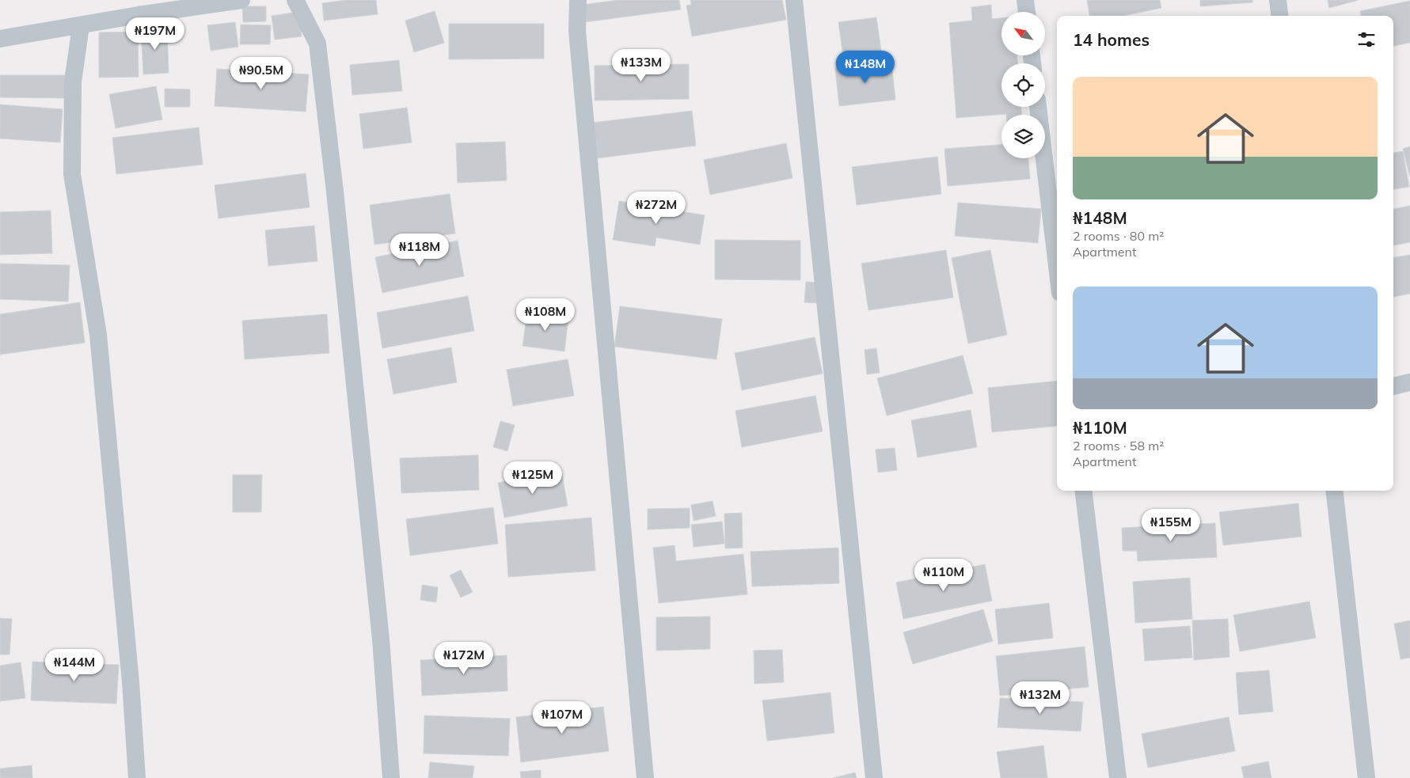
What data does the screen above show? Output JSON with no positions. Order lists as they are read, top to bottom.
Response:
{
  "north": "top left",
  "page": {
    "heading": "14 homes",
    "price": [
      "₦197M",
      "₦133M",
      "₦148M",
      "₦90.5M",
      "₦272M",
      "₦118M",
      "₦108M",
      "₦125M",
      "₦155M",
      "₦110M",
      "₦172M",
      "₦144M",
      "₦132M",
      "₦107M"
    ],
    "list": [
      {
        "name": "₦148M",
        "note": "2 rooms · 80 m² · Apartment"
      },
      {
        "name": "₦110M",
        "note": "2 rooms · 58 m² · Apartment"
      }
    ]
  }
}
